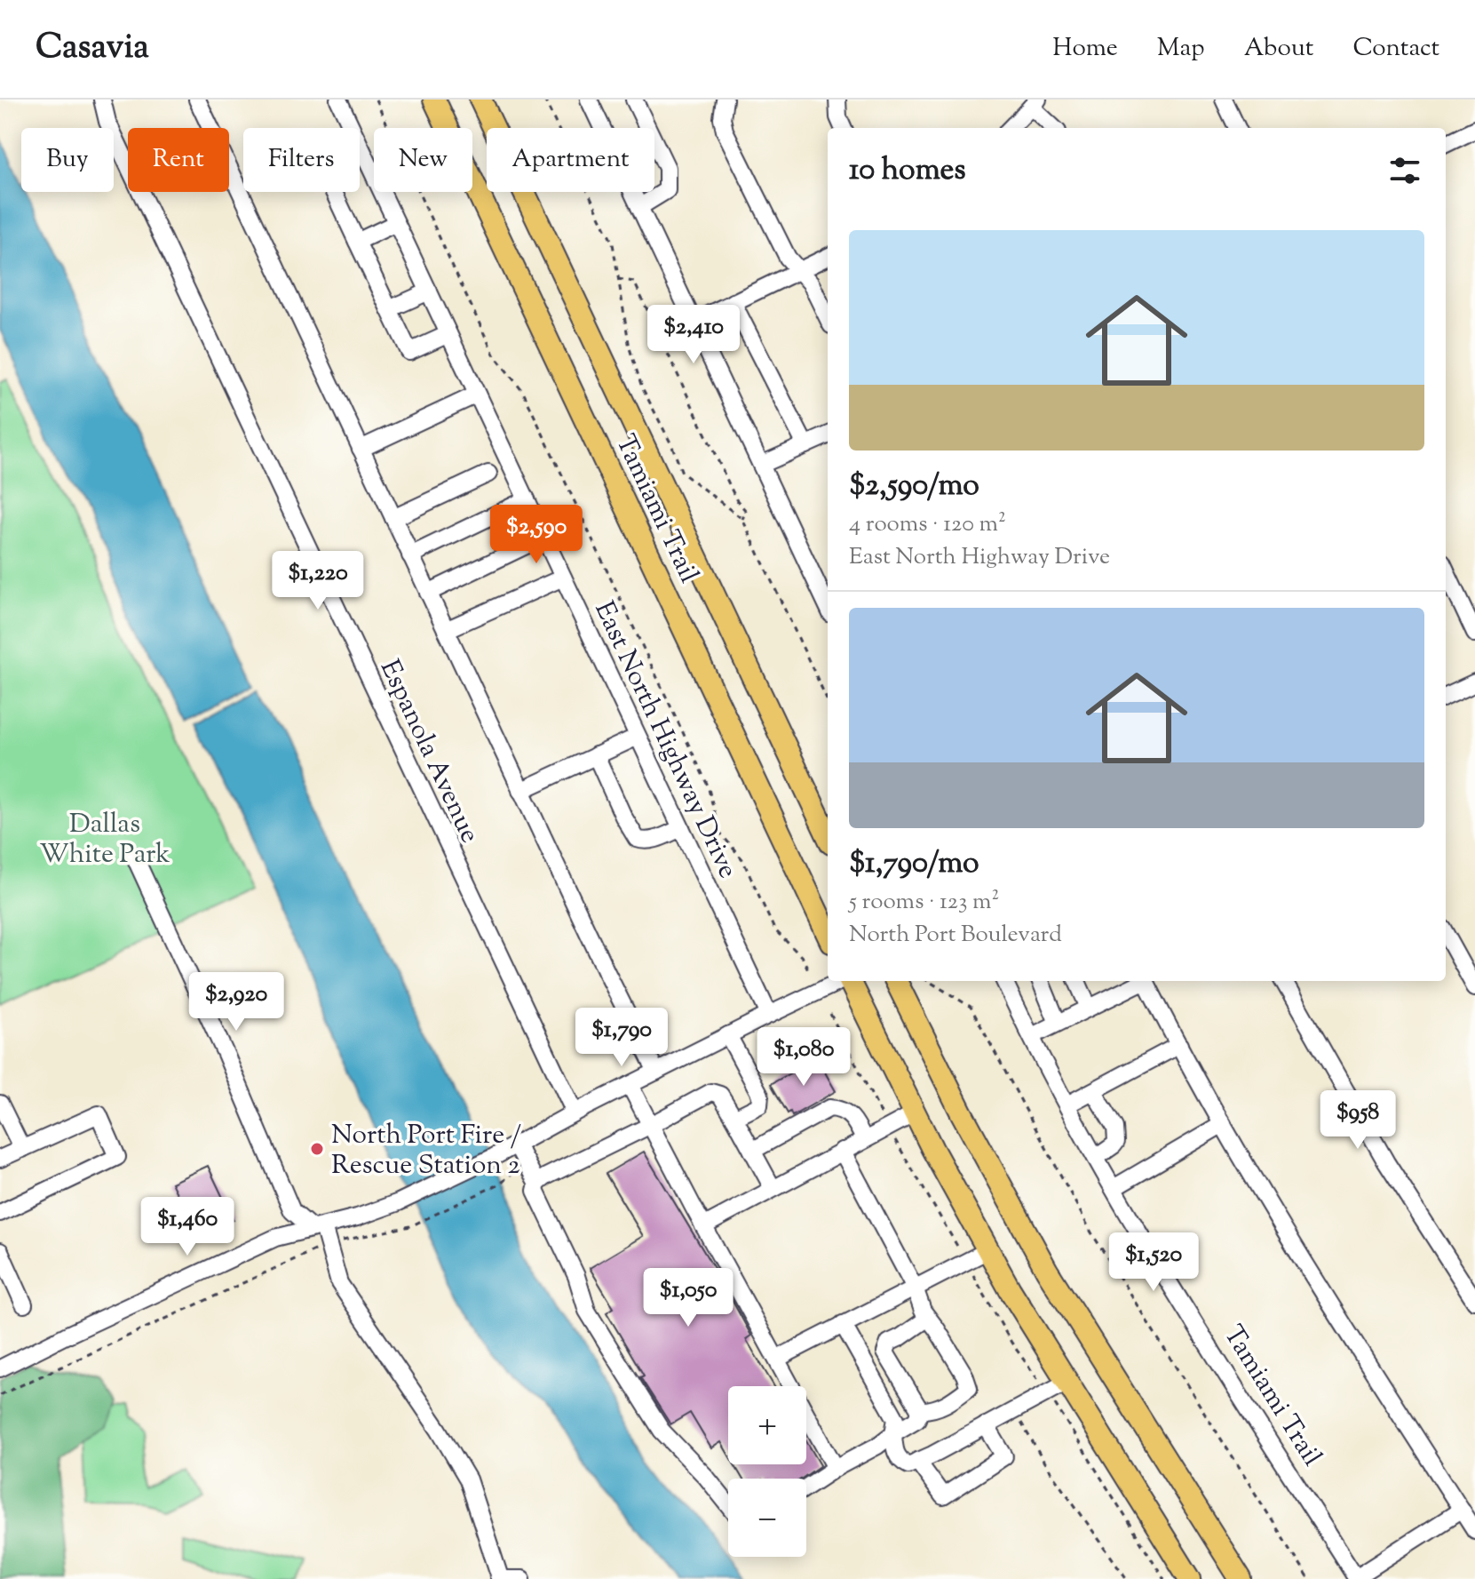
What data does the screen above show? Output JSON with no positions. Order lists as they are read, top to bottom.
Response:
{
  "streets": {
    "main road": ["Tamiami Trail"],
    "street": ["East North Highway Drive", "Espanola Avenue"]
  },
  "parks": ["Dallas White Park"],
  "places": ["North Port Fire / Rescue Station 2"],
  "page": {
    "header": "Casavia",
    "nav": [
      "Home",
      "Map",
      "About",
      "Contact"
    ],
    "chip": [
      "Buy",
      "Rent",
      "Filters",
      "New",
      "Apartment"
    ],
    "heading": "10 homes",
    "list": [
      {
        "name": "$2,590/mo",
        "note": "4 rooms · 120 m² · East North Highway Drive"
      },
      {
        "name": "$1,790/mo",
        "note": "5 rooms · 123 m² · North Port Boulevard"
      }
    ],
    "price": [
      "$2,410",
      "$2,590",
      "$1,220",
      "$2,920",
      "$1,790",
      "$1,080",
      "$958",
      "$1,460",
      "$1,520",
      "$1,050"
    ],
    "map_buttons": ["+", "−"]
  }
}
